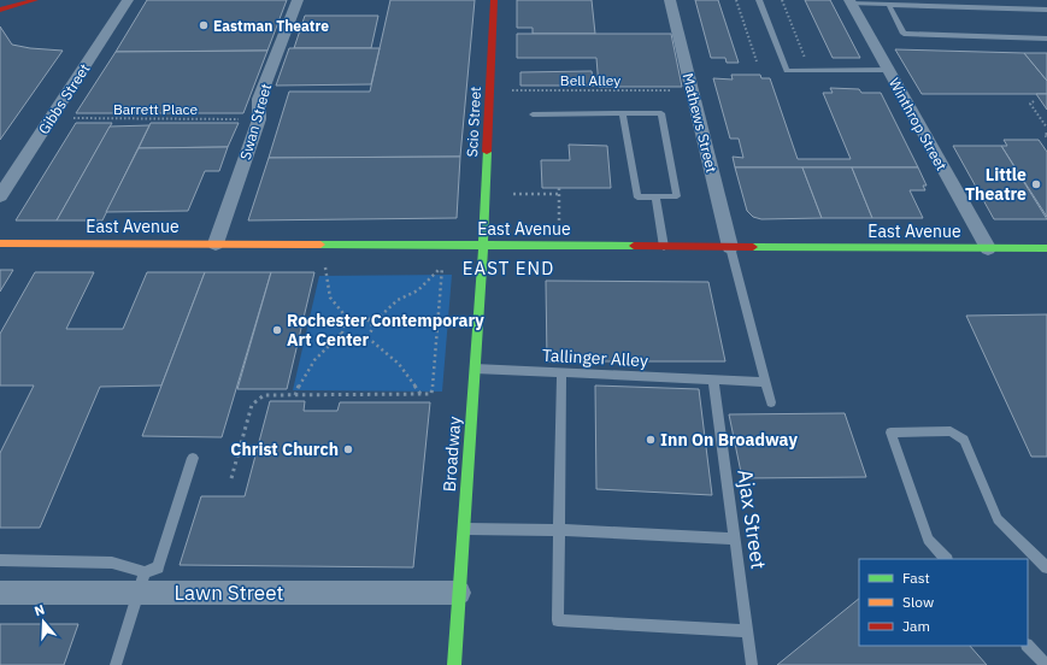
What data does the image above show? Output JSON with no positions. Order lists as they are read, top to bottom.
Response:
{
  "streets": {
    "main road": ["Scio Street", "East Avenue", "Broadway"],
    "street": [
      "Gibbs Street",
      "Swan Street",
      "Mathews Street",
      "Winthrop Street",
      "Lawn Street"
    ],
    "lane": ["Tallinger Alley", "Ajax Street"],
    "path": ["Bell Alley", "Barrett Place"]
  },
  "crossings": [
    ["Bell Alley", "Scio Street"],
    ["Bell Alley", "Mathews Street"],
    ["Gibbs Street", "Barrett Place"],
    ["Barrett Place", "Swan Street"],
    ["Swan Street", "East Avenue"],
    ["Scio Street", "East Avenue"],
    ["Scio Street", "Broadway"],
    ["Mathews Street", "East Avenue"],
    ["Winthrop Street", "East Avenue"],
    ["East Avenue", "Broadway"],
    ["Tallinger Alley", "Broadway"],
    ["Tallinger Alley", "Ajax Street"],
    ["Broadway", "Lawn Street"]
  ],
  "districts": ["EAST END"],
  "places": [
    "Eastman Theatre",
    "Little Theatre",
    "Rochester Contemporary Art Center",
    "Inn On Broadway",
    "Christ Church"
  ],
  "legend": ["Fast", "Slow", "Jam"],
  "north": "top"
}
